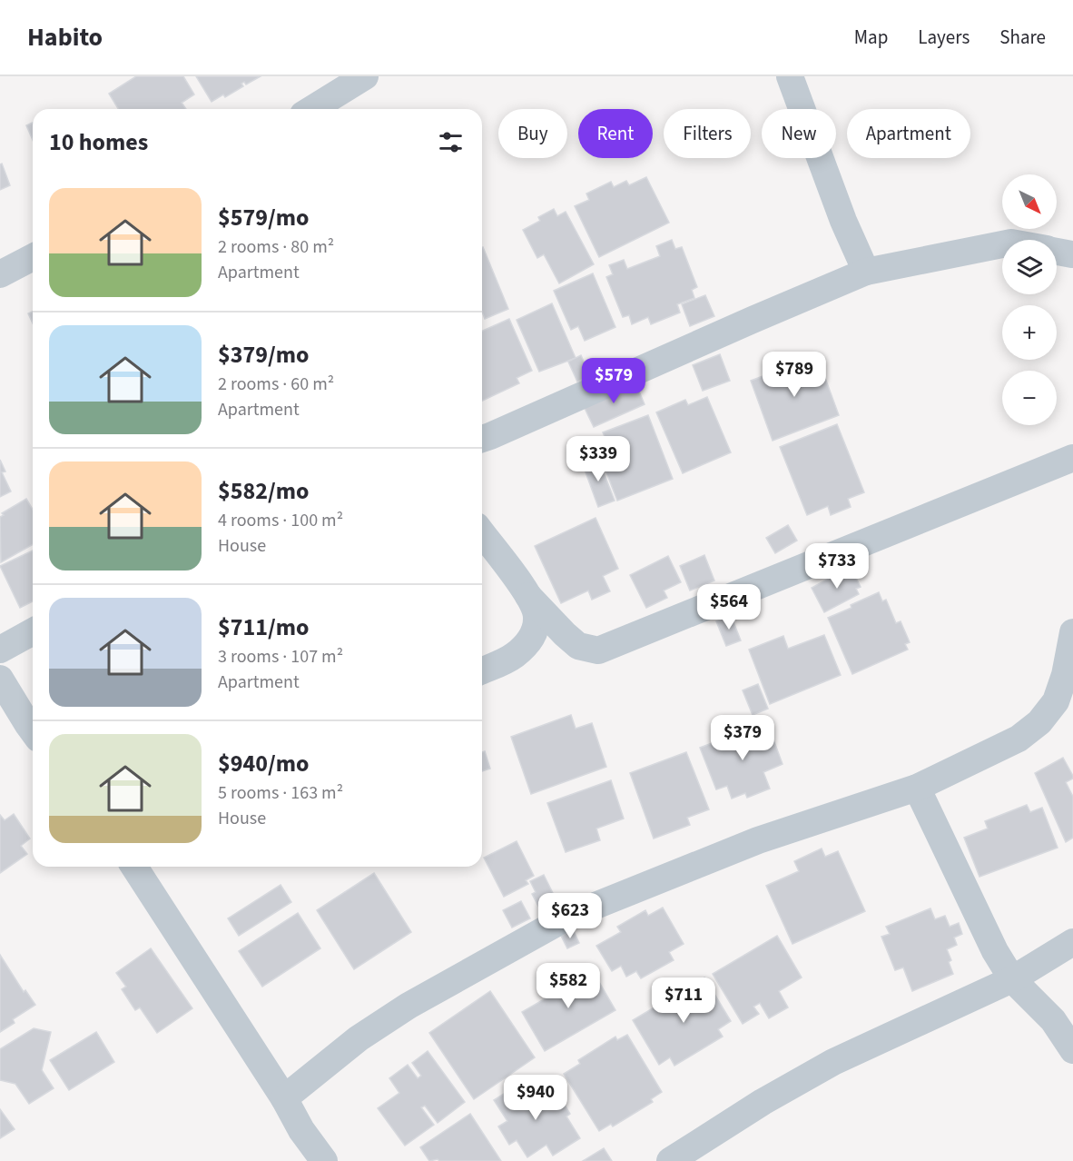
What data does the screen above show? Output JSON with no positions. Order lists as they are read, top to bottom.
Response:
{
  "north": "bottom right",
  "page": {
    "header": "Habito",
    "nav": ["Map", "Layers", "Share"],
    "chip": [
      "Buy",
      "Rent",
      "Filters",
      "New",
      "Apartment"
    ],
    "heading": "10 homes",
    "map_buttons": ["+", "−"],
    "list": [
      {
        "name": "$579/mo",
        "note": "2 rooms · 80 m² · Apartment"
      },
      {
        "name": "$379/mo",
        "note": "2 rooms · 60 m² · Apartment"
      },
      {
        "name": "$582/mo",
        "note": "4 rooms · 100 m² · House"
      },
      {
        "name": "$711/mo",
        "note": "3 rooms · 107 m² · Apartment"
      },
      {
        "name": "$940/mo",
        "note": "5 rooms · 163 m² · House"
      }
    ],
    "price": [
      "$789",
      "$579",
      "$339",
      "$733",
      "$564",
      "$379",
      "$623",
      "$582",
      "$711",
      "$940"
    ]
  }
}
